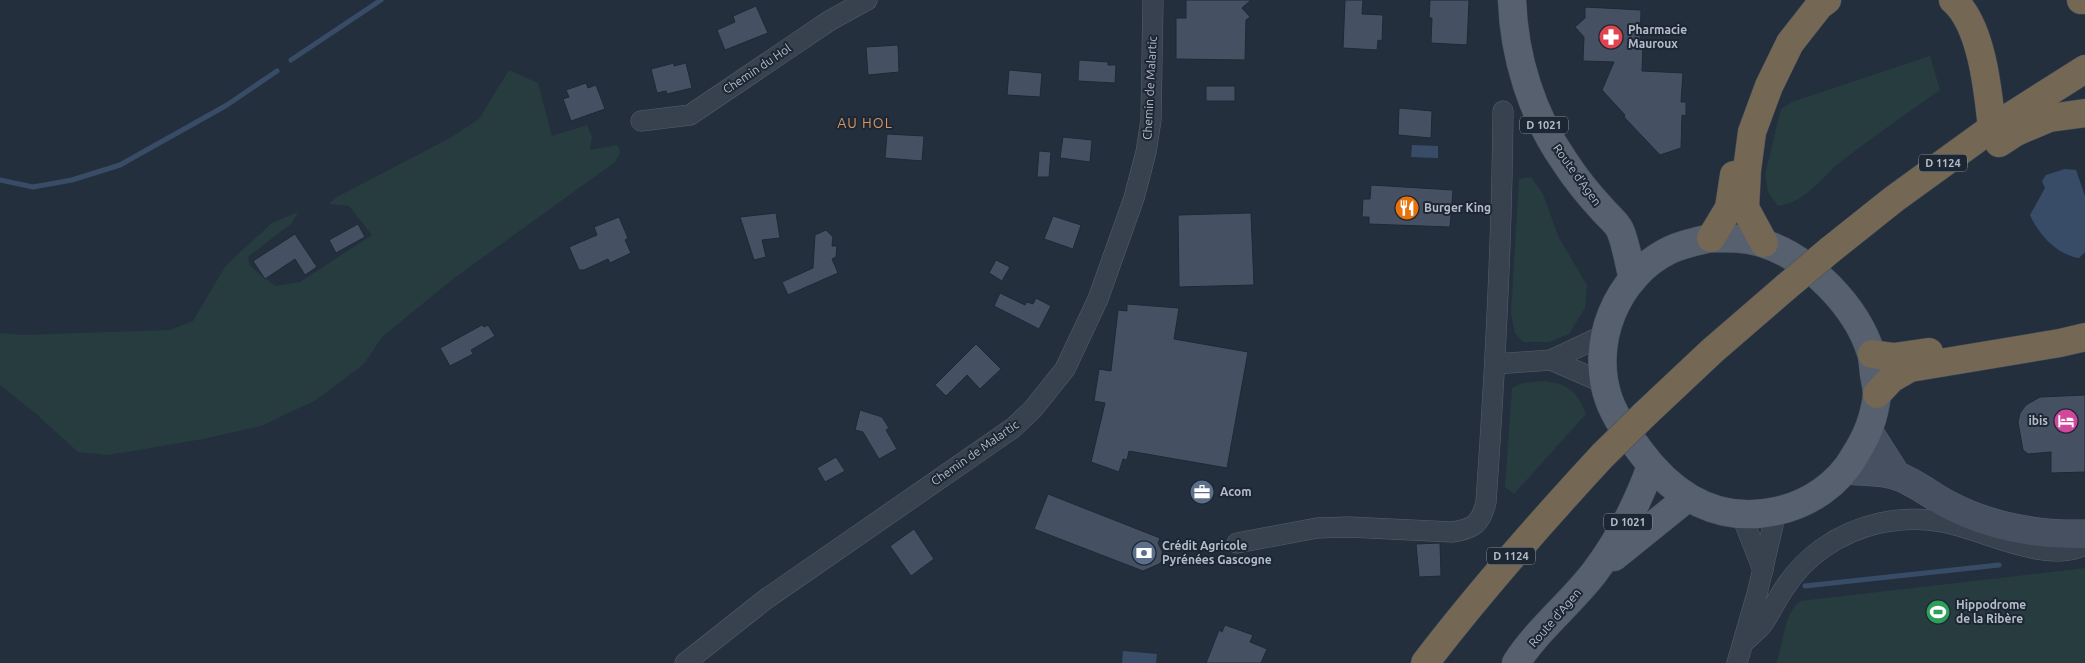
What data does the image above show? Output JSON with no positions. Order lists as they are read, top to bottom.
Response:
{
  "streets": {
    "highway": ["D 1124"],
    "main road": ["D 1021", "Route d'Agen"],
    "street": ["Chemin du Hol", "Chemin de Malartic"]
  },
  "districts": ["AU HOL"],
  "places": {
    "pharmacy": ["Pharmacie Mauroux"],
    "restaurant": ["Burger King"],
    "hotel": ["ibis"],
    "office": ["Acom"],
    "bank": ["Crédit Agricole Pyrénées Gascogne"],
    "sports": ["Hippodrome de la Ribère"]
  }
}
